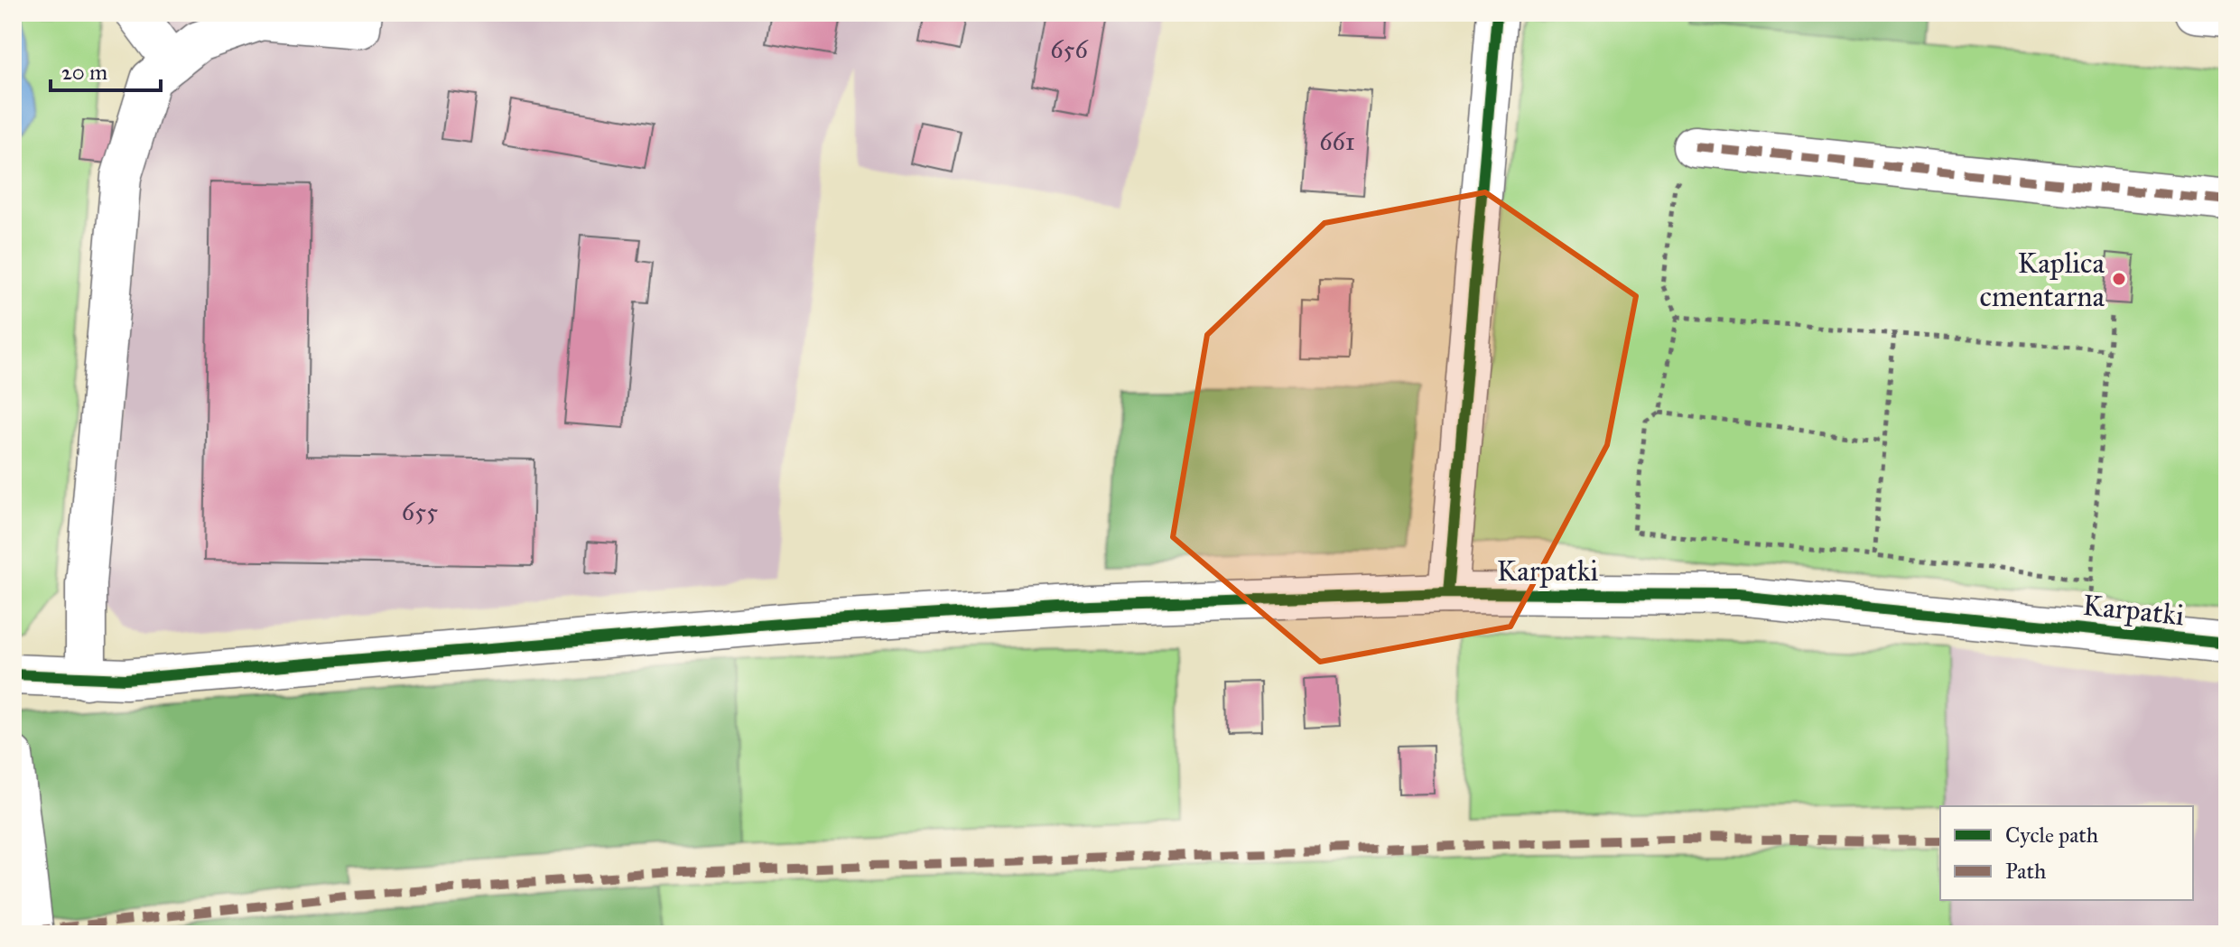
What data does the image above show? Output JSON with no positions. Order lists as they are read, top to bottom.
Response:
{
  "streets": {
    "street": ["Karpatki"]
  },
  "places": ["Kaplica cmentarna"],
  "house_numbers": ["656", "661", "655"],
  "legend": ["Cycle path", "Path"],
  "scale_bar": "20 m"
}
